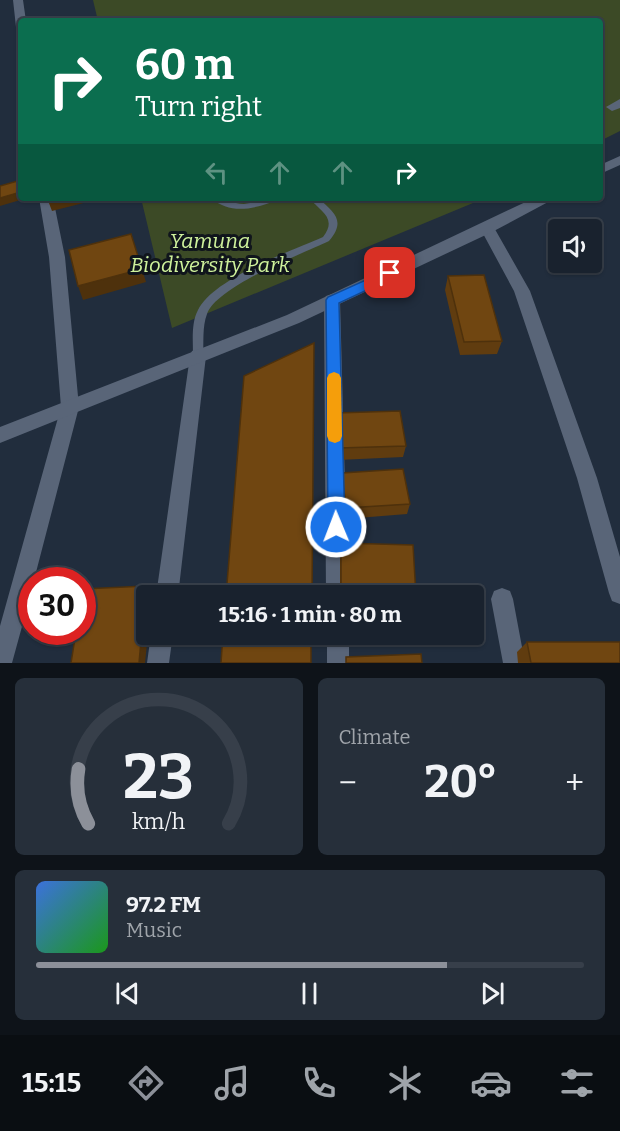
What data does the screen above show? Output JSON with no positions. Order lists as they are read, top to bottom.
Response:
{
  "parks": ["Yamuna Biodiversity Park"],
  "page": {
    "turn": ["60 m", "Turn right"],
    "limit": "30",
    "trip": "15:16 · 1 min · 80 m",
    "tile": "Climate",
    "heat": ["−", "20°", "+"],
    "song": ["97.2 FM", "Music"],
    "tabs": "15:15",
    "gauge": ["23", "km/h"]
  }
}
